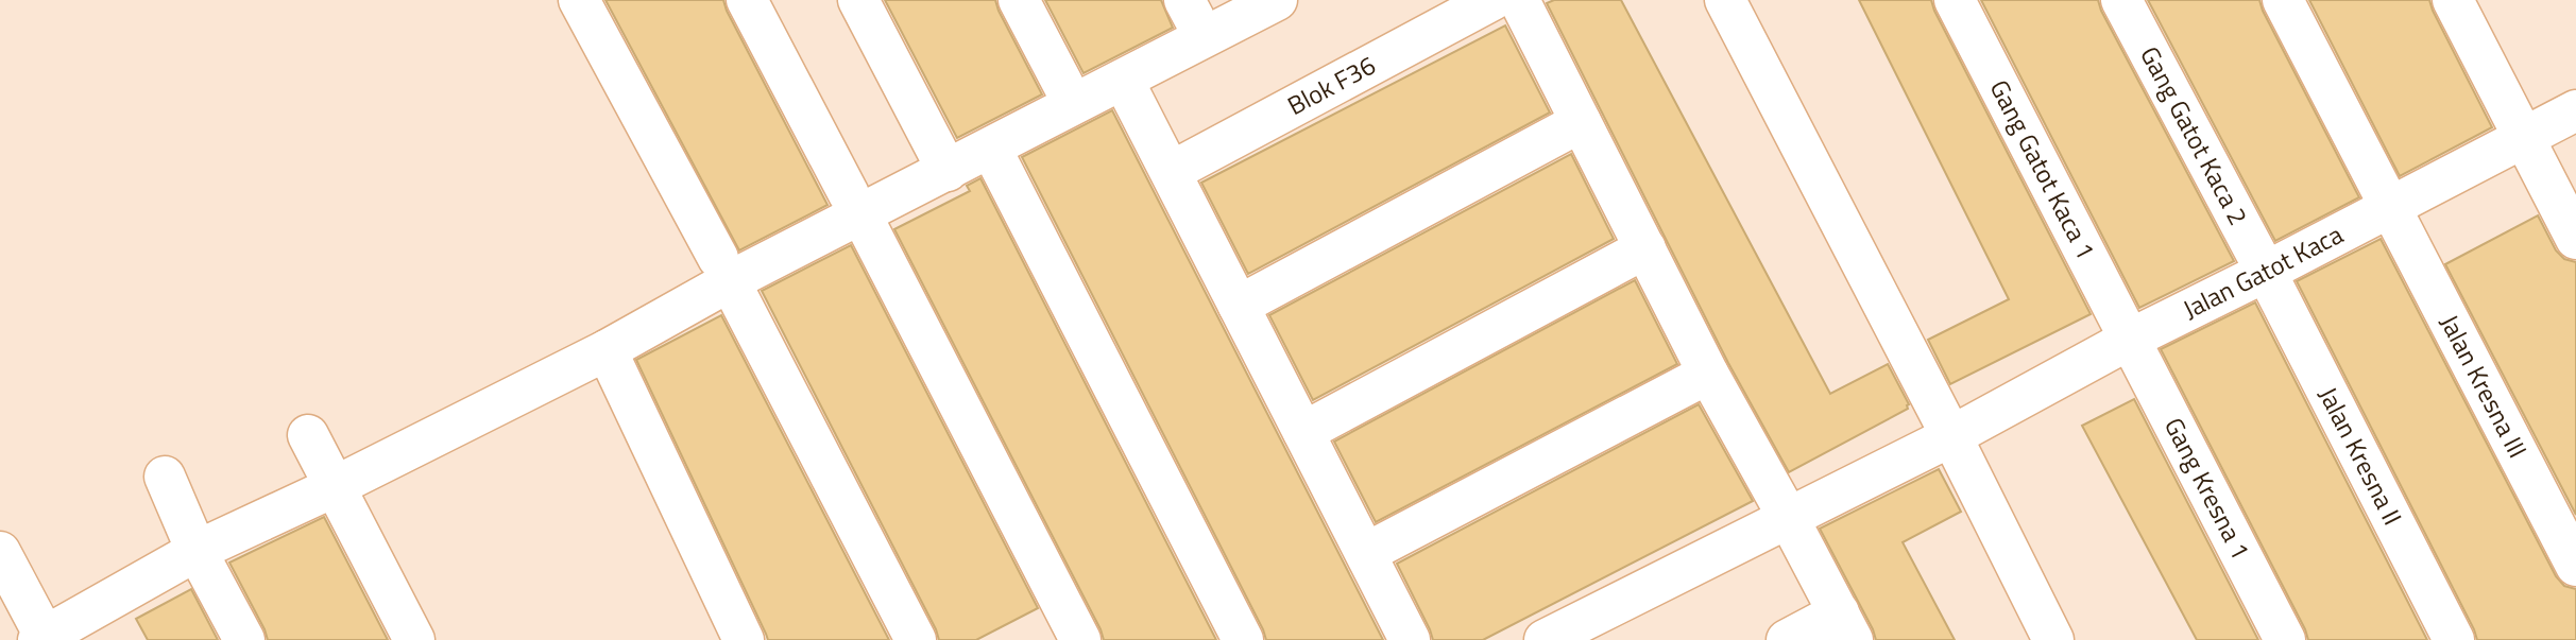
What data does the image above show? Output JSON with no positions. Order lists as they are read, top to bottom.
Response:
{
  "streets": {
    "street": [
      "Blok F36",
      "Gang Gatot Kaca 2",
      "Gang Gatot Kaca 1",
      "Jalan Gatot Kaca",
      "Jalan Kresna III",
      "Jalan Kresna II",
      "Gang Kresna 1"
    ]
  },
  "crossings": [
    ["Gang Gatot Kaca 2", "Jalan Gatot Kaca"],
    ["Gang Gatot Kaca 2", "Jalan Kresna II"],
    ["Gang Gatot Kaca 1", "Jalan Gatot Kaca"],
    ["Gang Gatot Kaca 1", "Gang Kresna 1"],
    ["Jalan Gatot Kaca", "Jalan Kresna III"],
    ["Jalan Gatot Kaca", "Jalan Kresna II"],
    ["Jalan Gatot Kaca", "Gang Kresna 1"]
  ]
}
